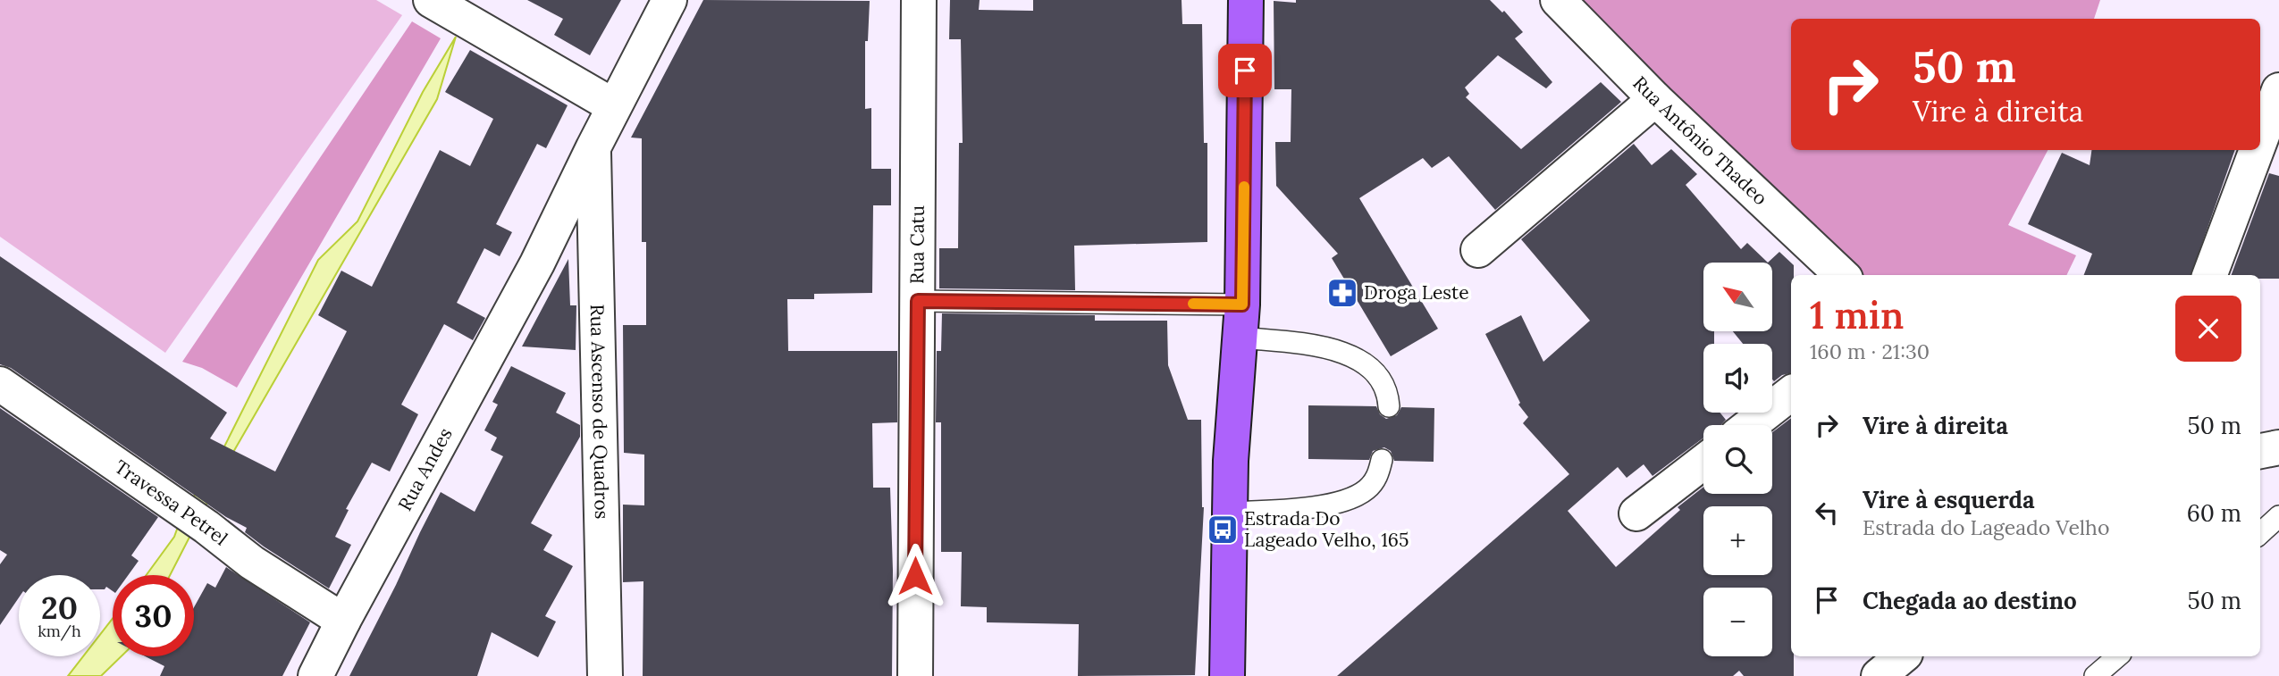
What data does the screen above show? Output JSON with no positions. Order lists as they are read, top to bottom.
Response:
{
  "streets": {
    "street": [
      "Rua Antônio Thadeo",
      "Rua Catu",
      "Rua Ascenso de Quadros",
      "Rua Andes",
      "Travessa Petrel"
    ]
  },
  "crossings": [
    ["Rua Ascenso de Quadros", "Rua Andes"],
    ["Rua Andes", "Travessa Petrel"]
  ],
  "places": {
    "pharmacy": ["Droga Leste"],
    "bus stop": ["Estrada Do Lageado Velho, 165"]
  },
  "north": "top left",
  "page": {
    "turn": ["50 m", "Vire à direita"],
    "map_buttons": ["+", "−"],
    "heading": ["1 min", "160 m · 21:30"],
    "list": [
      {
        "name": "Vire à direita",
        "value": "50 m"
      },
      {
        "name": "Vire à esquerda",
        "note": "Estrada do Lageado Velho",
        "value": "60 m"
      },
      {
        "name": "Chegada ao destino",
        "value": "50 m"
      }
    ],
    "speed": "20 km/h",
    "limit": "30"
  }
}
